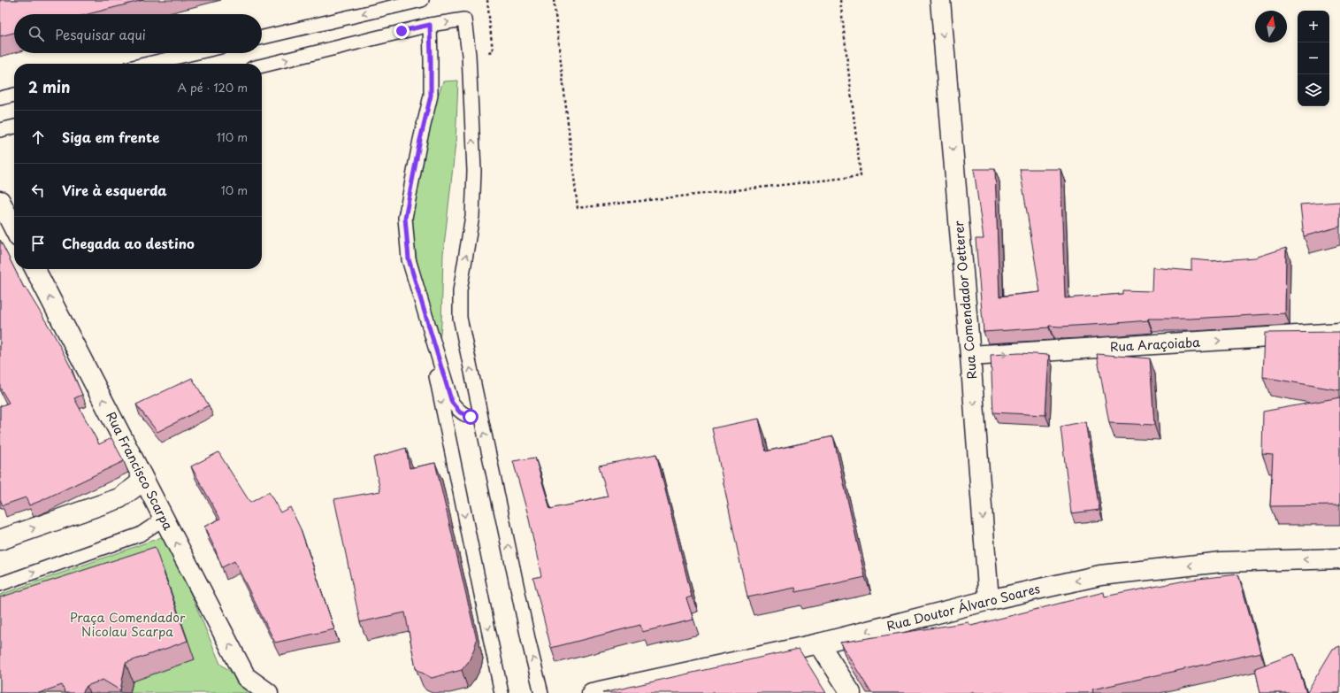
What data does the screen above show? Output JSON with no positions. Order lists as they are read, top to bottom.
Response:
{
  "streets": {
    "main road": [
      "Rua Comendador Oetterer",
      "Rua Araçoiaba",
      "Rua Francisco Scarpa",
      "Rua Doutor Álvaro Soares"
    ]
  },
  "crossings": [
    ["Rua Comendador Oetterer", "Rua Araçoiaba"],
    ["Rua Comendador Oetterer", "Rua Doutor Álvaro Soares"]
  ],
  "one_way": [
    "Rua Comendador Oetterer",
    "Rua Araçoiaba",
    "Rua Francisco Scarpa",
    "Rua Doutor Álvaro Soares"
  ],
  "parks": ["Praça Comendador Nicolau Scarpa"],
  "north": "top",
  "page": {
    "map_buttons": ["+", "−"],
    "search": "Pesquisar aqui",
    "heading": ["2 min", "A pé · 120 m"],
    "list": [
      ["Siga em frente", "110 m"],
      ["Vire à esquerda", "10 m"],
      "Chegada ao destino"
    ]
  }
}
